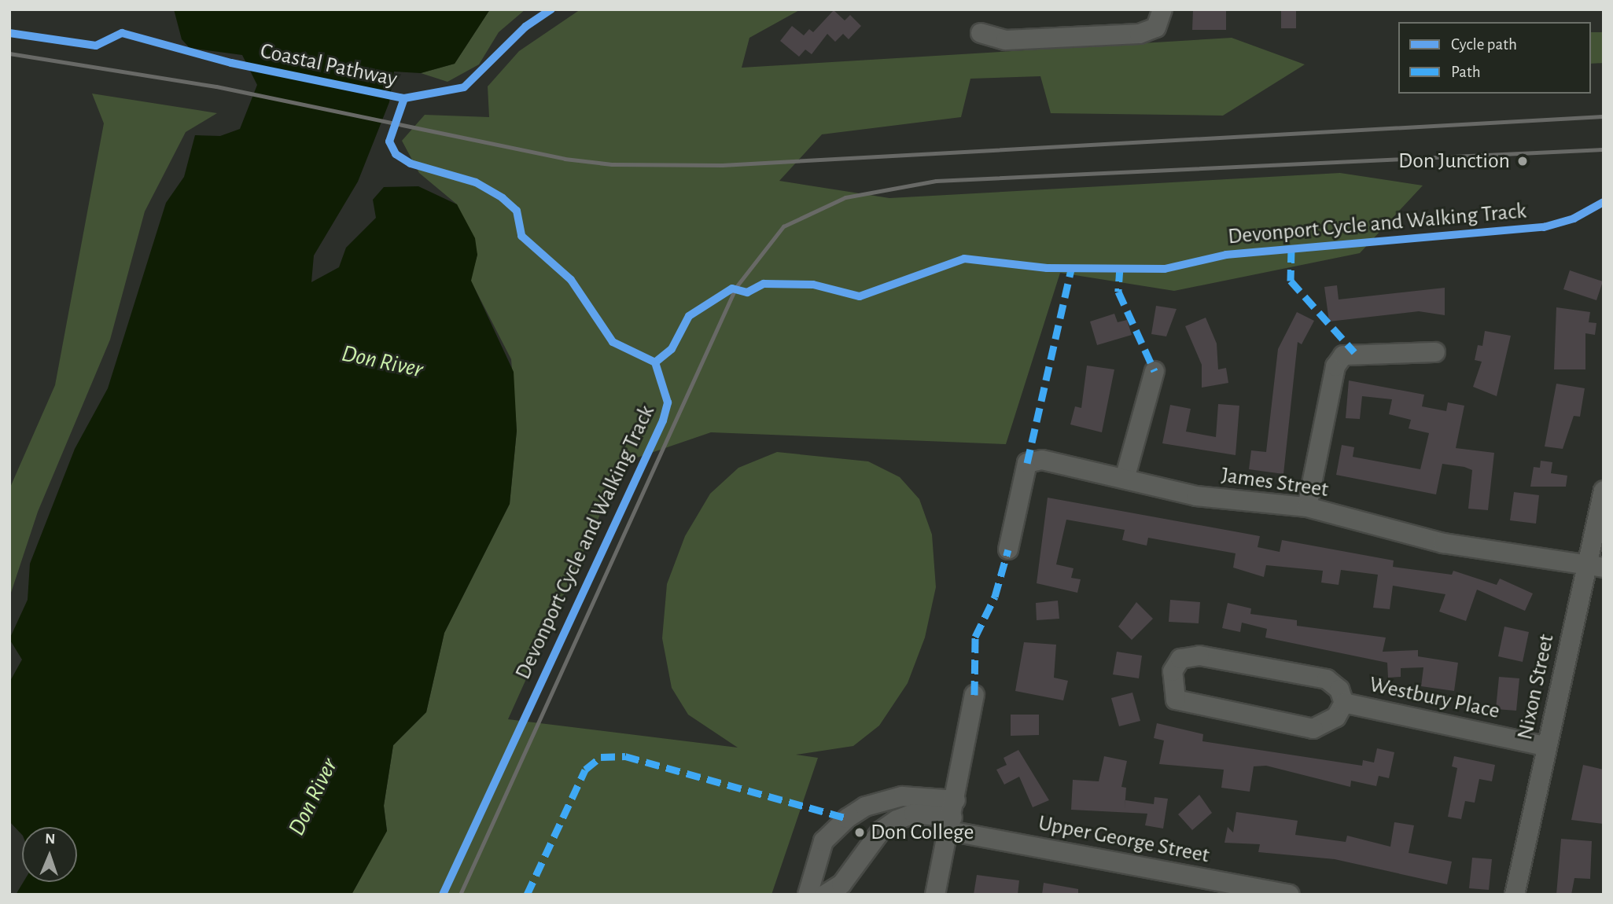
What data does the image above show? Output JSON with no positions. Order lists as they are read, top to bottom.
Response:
{
  "streets": {
    "street": [
      "James Street",
      "Nixon Street",
      "Westbury Place",
      "Upper George Street"
    ],
    "cycle path": ["Coastal Pathway", "Devonport Cycle and Walking Track"]
  },
  "crossings": [
    ["James Street", "Nixon Street"],
    ["Nixon Street", "Westbury Place"]
  ],
  "water": ["Don River"],
  "places": ["Don Junction", "Don College"],
  "legend": ["Cycle path", "Path"],
  "north": "top"
}
